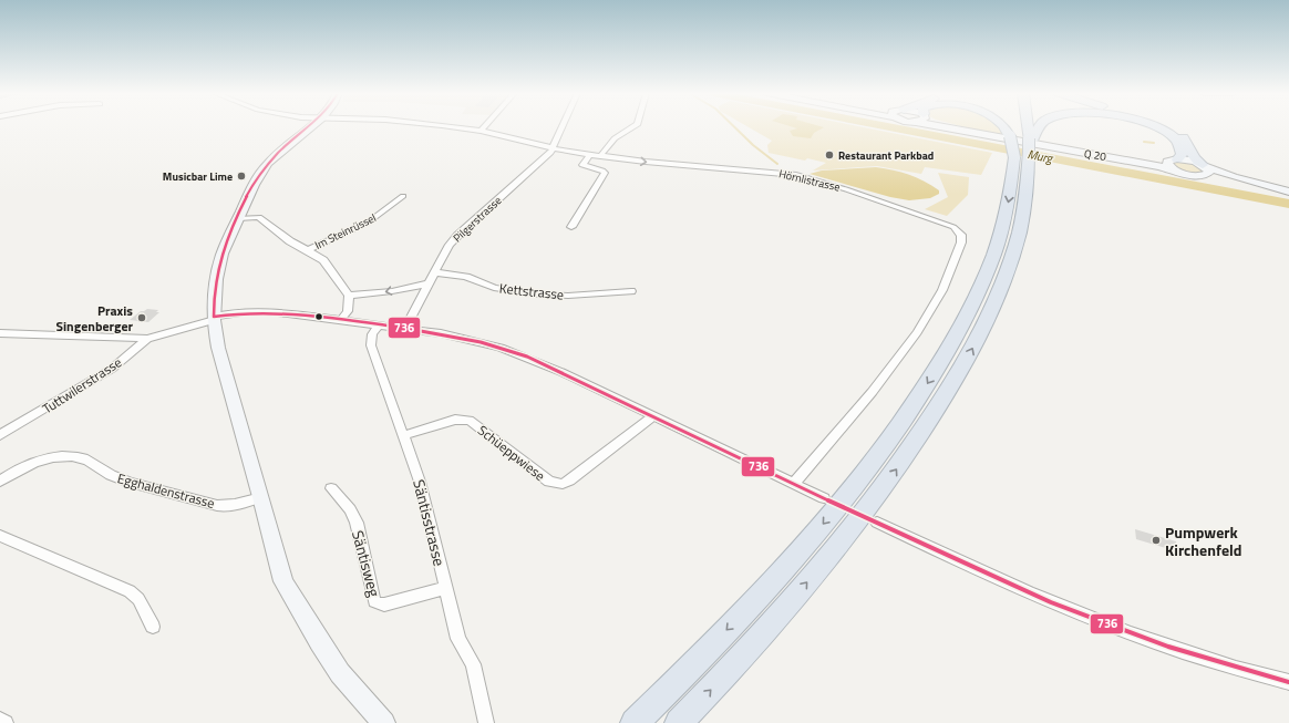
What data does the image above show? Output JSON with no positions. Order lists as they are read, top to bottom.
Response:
{
  "streets": {
    "main road": ["Q 20"],
    "street": [
      "Hörnlistrasse",
      "Pilgerstrasse",
      "Im Steinrüssel",
      "Kettstrasse",
      "Tuttwilerstrasse",
      "Schüeppwiese",
      "Egghaldenstrasse",
      "Säntisstrasse",
      "Säntisweg"
    ]
  },
  "crossings": [
    ["Hörnlistrasse", "Pilgerstrasse"],
    ["Hörnlistrasse", "Tuttwilerstrasse"],
    ["Pilgerstrasse", "Kettstrasse"],
    ["Pilgerstrasse", "Tuttwilerstrasse"],
    ["Tuttwilerstrasse", "Schüeppwiese"],
    ["Tuttwilerstrasse", "Säntisstrasse"],
    ["Schüeppwiese", "Säntisstrasse"],
    ["Säntisstrasse", "Säntisweg"]
  ],
  "water": ["Murg"],
  "places": [
    "Restaurant Parkbad",
    "Musicbar Lime",
    "Praxis Singenberger",
    "Pumpwerk Kirchenfeld"
  ],
  "lines": ["transit line 736"]
}
